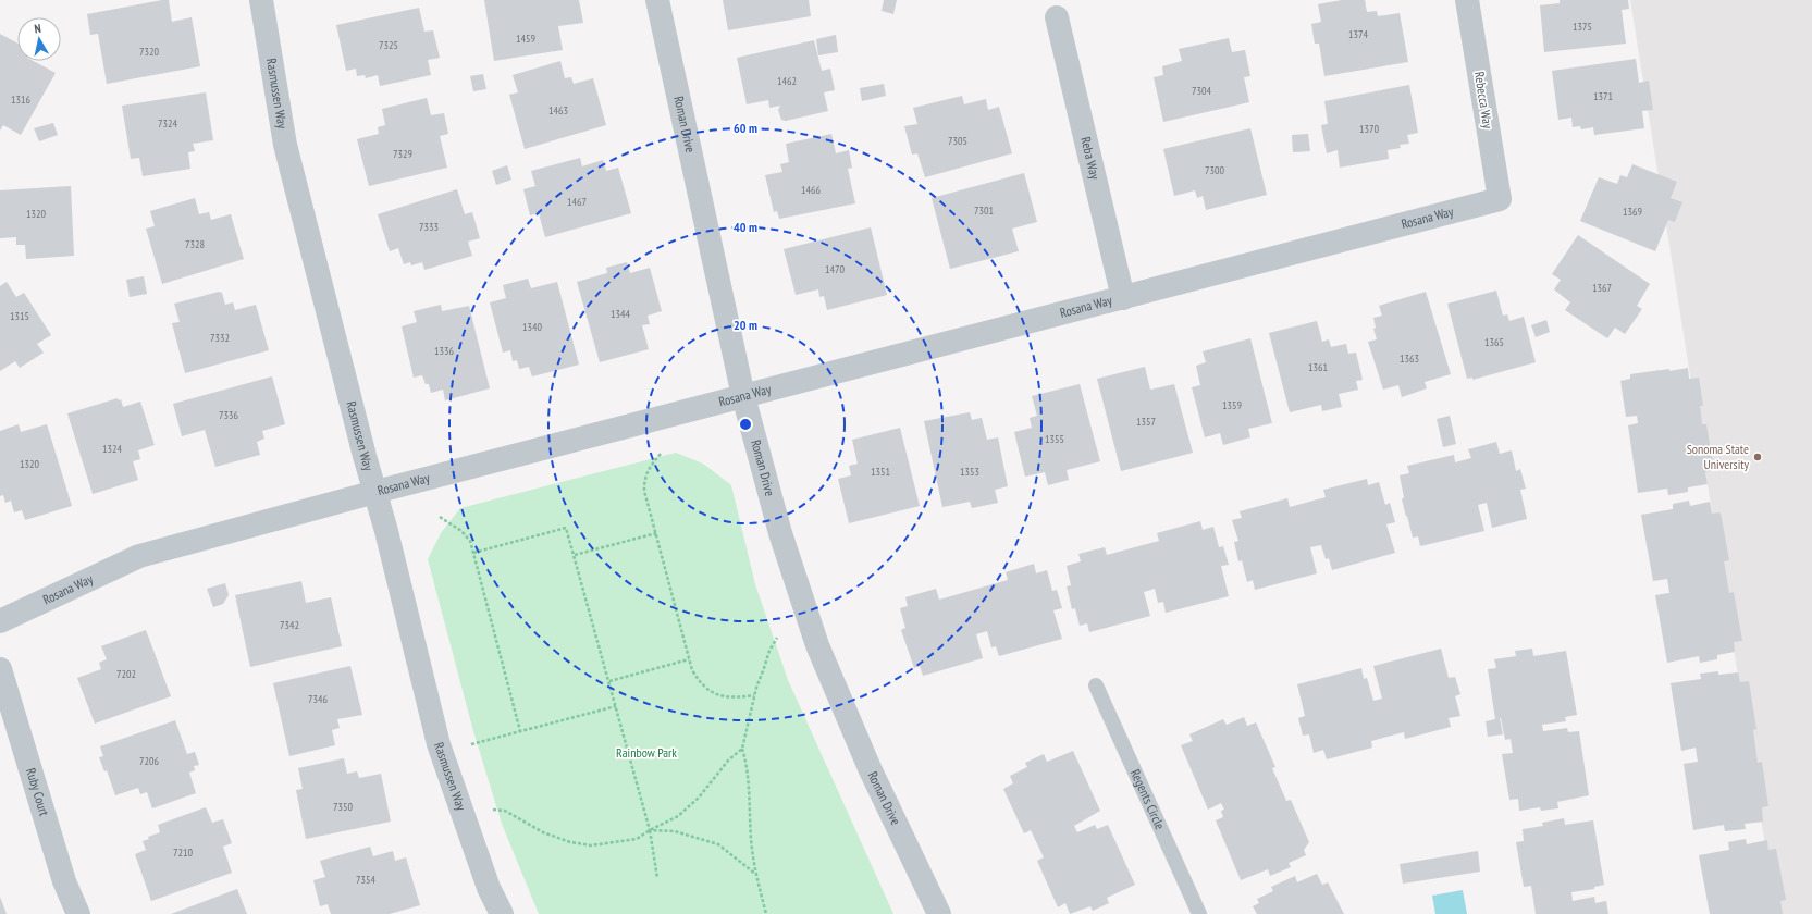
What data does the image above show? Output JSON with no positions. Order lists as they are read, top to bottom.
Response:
{
  "streets": {
    "street": [
      "Rasmussen Way",
      "Rebecca Way",
      "Roman Drive",
      "Reba Way",
      "Rosana Way",
      "Ruby Court"
    ],
    "lane": ["Regents Circle"]
  },
  "crossings": [
    ["Rasmussen Way", "Rosana Way"],
    ["Rebecca Way", "Rosana Way"],
    ["Roman Drive", "Rosana Way"],
    ["Reba Way", "Rosana Way"]
  ],
  "parks": ["Rainbow Park"],
  "places": ["Sonoma State University"],
  "house_numbers": [
    "1375",
    "1374",
    "1459",
    "7325",
    "7320",
    "1462",
    "7304",
    "1371",
    "1316",
    "1463",
    "7324",
    "1370",
    "7305",
    "7329",
    "7300",
    "1466",
    "1467",
    "7301",
    "1369",
    "1320",
    "7333",
    "7328",
    "1470",
    "1367",
    "1344",
    "1315",
    "1340",
    "7332",
    "1365",
    "1336",
    "1363",
    "1361",
    "1359",
    "7336",
    "1357",
    "1355",
    "1324",
    "1320",
    "1351",
    "1353",
    "7342",
    "7202",
    "7346",
    "7206",
    "7350",
    "7210",
    "7354"
  ],
  "north": "top",
  "rings": ["60 m", "40 m", "20 m"]
}
